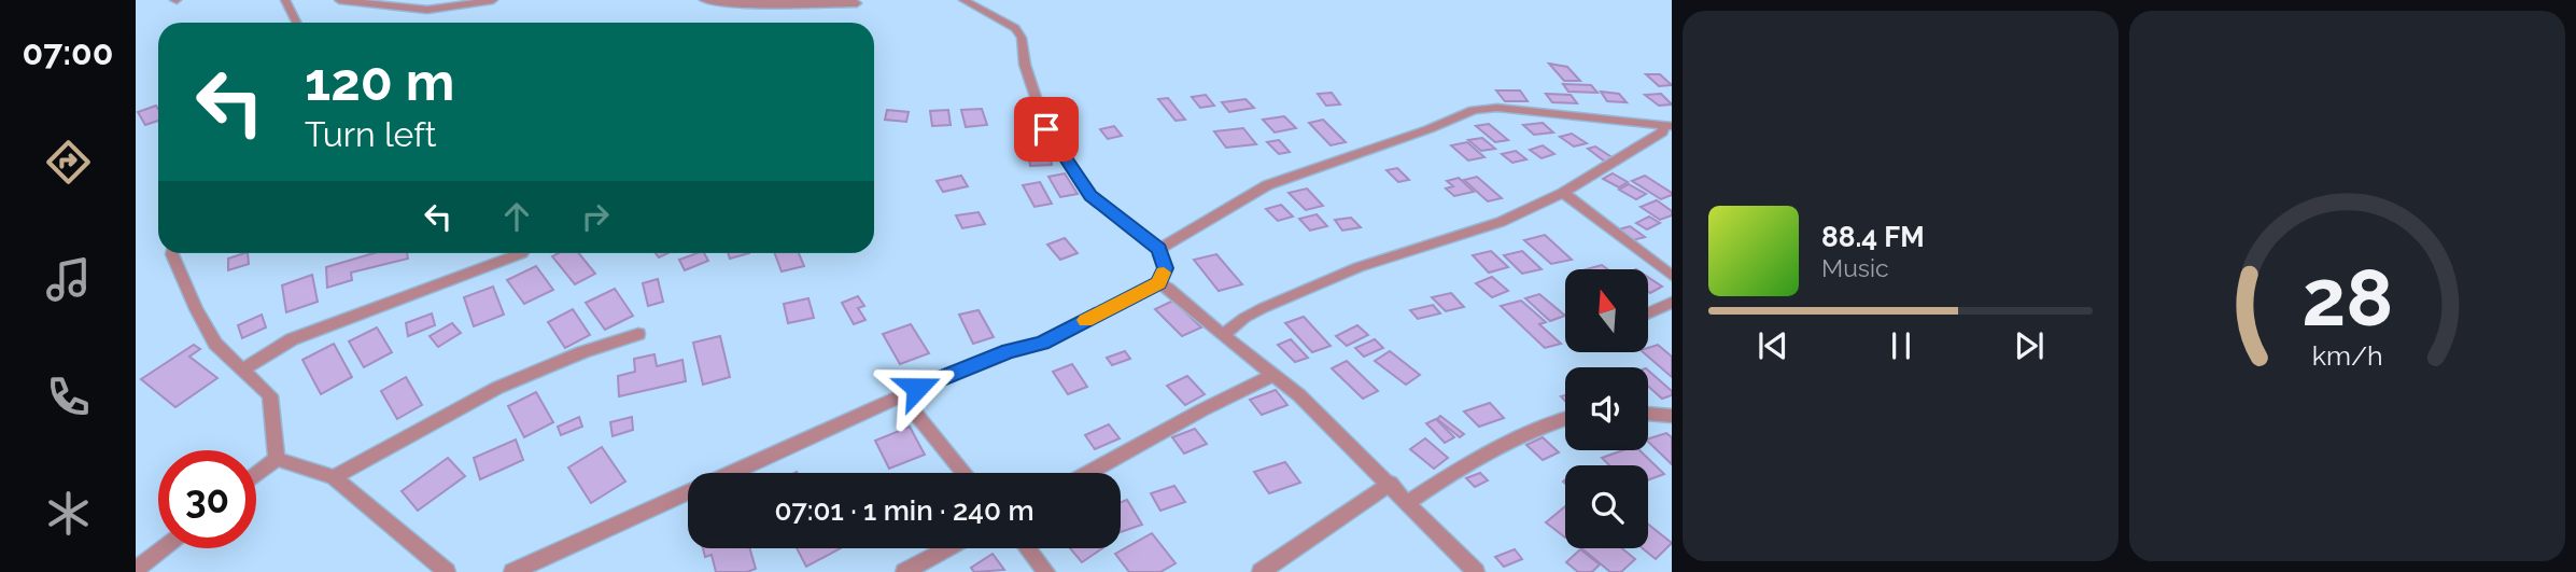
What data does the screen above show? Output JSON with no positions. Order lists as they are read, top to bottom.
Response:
{
  "north": "top",
  "page": {
    "tabs": "07:00",
    "turn": ["120 m", "Turn left"],
    "song": ["88.4 FM", "Music"],
    "limit": "30",
    "trip": "07:01 · 1 min · 240 m",
    "gauge": ["28", "km/h"]
  }
}
